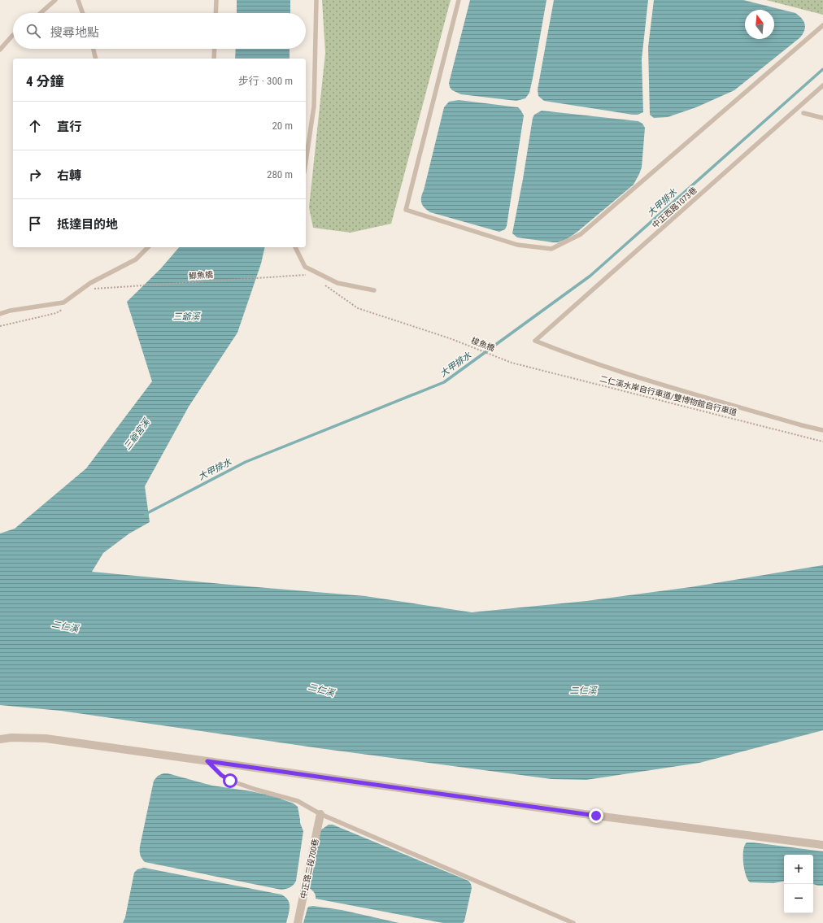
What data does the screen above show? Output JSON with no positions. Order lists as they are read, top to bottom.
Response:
{
  "streets": {
    "street": ["中正路二段700巷"],
    "lane": ["中正西路1073巷"],
    "path": ["鯽魚橋", "梭魚橋", "二仁溪水岸自行車道/雙博物館自行車道"]
  },
  "crossings": [
    ["梭魚橋", "二仁溪水岸自行車道/雙博物館自行車道"]
  ],
  "water": [
    "大甲排水",
    "三爺溪",
    "三爺宮溪",
    "二仁溪"
  ],
  "north": "top",
  "page": {
    "search": "搜尋地點",
    "heading": ["4 分鐘", "步行 · 300 m"],
    "list": [
      ["直行", "20 m"],
      ["右轉", "280 m"],
      "抵達目的地"
    ],
    "map_buttons": ["+", "−"]
  }
}
